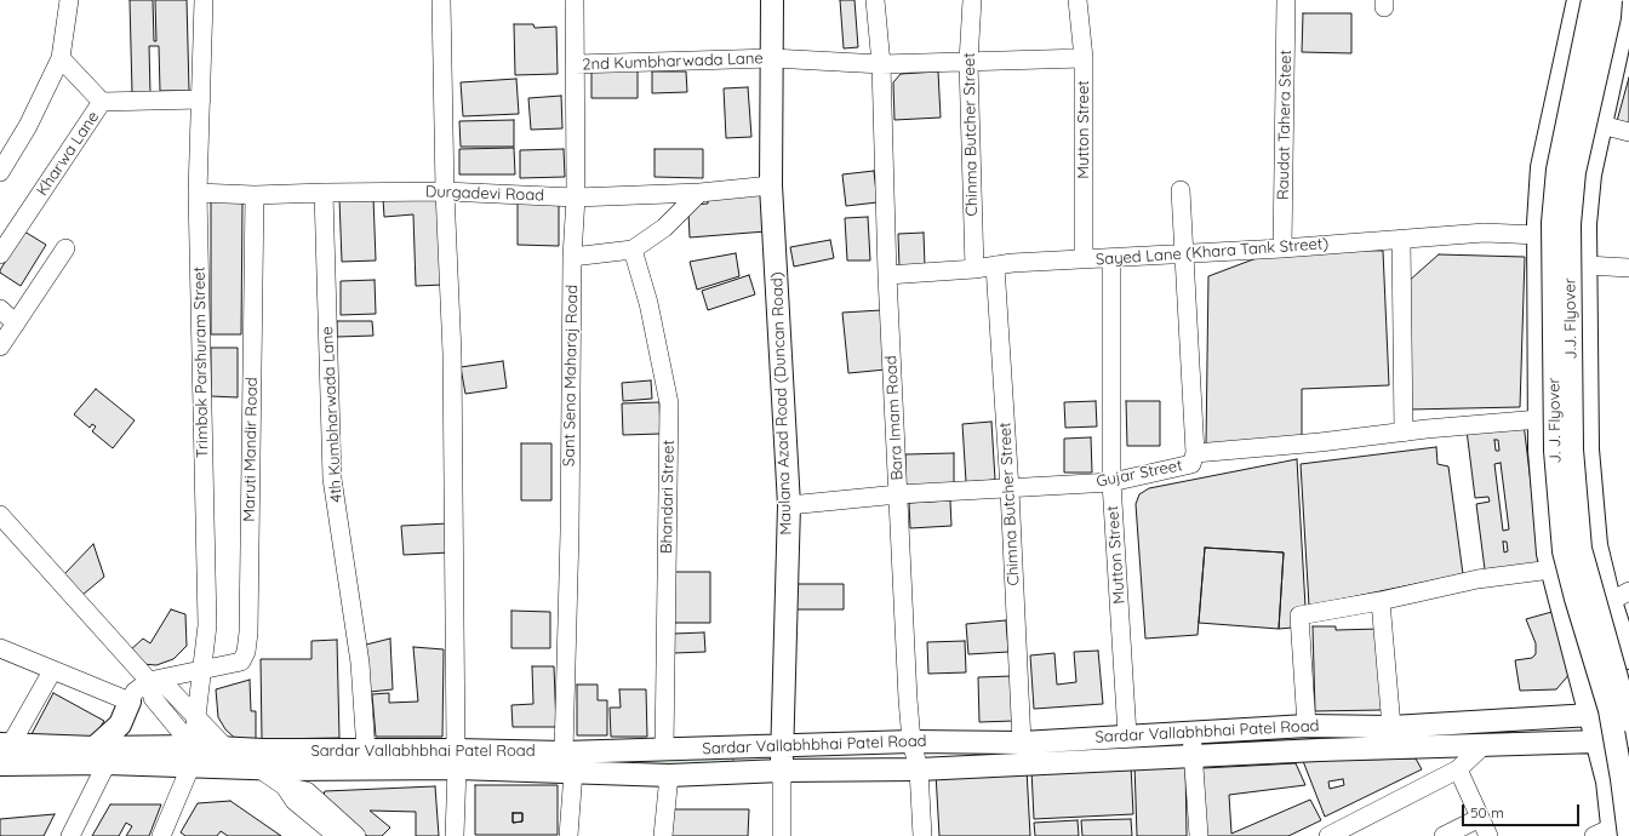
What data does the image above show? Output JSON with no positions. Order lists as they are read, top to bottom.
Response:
{
  "streets": {
    "main road": [
      "J.J. Flyover",
      "Maulana Azad Road (Duncan Road)",
      "J. J. Flyover",
      "Sardar Vallabhbhai Patel Road"
    ],
    "street": [
      "2nd Kumbharwada Lane",
      "Raudat Tahera Steet",
      "Mutton Street",
      "Chinma Butcher Street",
      "Kharwa Lane",
      "Durgadevi Road",
      "Sayed Lane (Khara Tank Street)",
      "Trimbak Parshuram Street",
      "Sant Sena Maharaj Road",
      "4th Kumbharwada Lane",
      "Bara Imam Road",
      "Maruti Mandir Road",
      "Gujar Street",
      "Bhandari Street",
      "Chimna Butcher Street"
    ]
  },
  "crossings": [
    ["2nd Kumbharwada Lane", "Mutton Street"],
    ["2nd Kumbharwada Lane", "Chinma Butcher Street"],
    ["2nd Kumbharwada Lane", "Sant Sena Maharaj Road"],
    ["2nd Kumbharwada Lane", "Maulana Azad Road (Duncan Road)"],
    ["2nd Kumbharwada Lane", "Bara Imam Road"],
    ["Raudat Tahera Steet", "Sayed Lane (Khara Tank Street)"],
    ["Mutton Street", "Sayed Lane (Khara Tank Street)"],
    ["Mutton Street", "Gujar Street"],
    ["Mutton Street", "Sardar Vallabhbhai Patel Road"],
    ["Chinma Butcher Street", "Sayed Lane (Khara Tank Street)"],
    ["Durgadevi Road", "Trimbak Parshuram Street"],
    ["Durgadevi Road", "Sant Sena Maharaj Road"],
    ["Durgadevi Road", "Maulana Azad Road (Duncan Road)"],
    ["Durgadevi Road", "4th Kumbharwada Lane"],
    ["Durgadevi Road", "Maruti Mandir Road"],
    ["Sayed Lane (Khara Tank Street)", "Bara Imam Road"],
    ["Sayed Lane (Khara Tank Street)", "Chimna Butcher Street"],
    ["Trimbak Parshuram Street", "Maruti Mandir Road"],
    ["Trimbak Parshuram Street", "Sardar Vallabhbhai Patel Road"],
    ["Sant Sena Maharaj Road", "Sardar Vallabhbhai Patel Road"],
    ["Maulana Azad Road (Duncan Road)", "Gujar Street"],
    ["Maulana Azad Road (Duncan Road)", "Sardar Vallabhbhai Patel Road"],
    ["4th Kumbharwada Lane", "Sardar Vallabhbhai Patel Road"],
    ["Bara Imam Road", "Gujar Street"],
    ["Bara Imam Road", "Sardar Vallabhbhai Patel Road"],
    ["Gujar Street", "Chimna Butcher Street"],
    ["Bhandari Street", "Sardar Vallabhbhai Patel Road"],
    ["Chimna Butcher Street", "Sardar Vallabhbhai Patel Road"]
  ],
  "scale_bar": "50 m"
}
